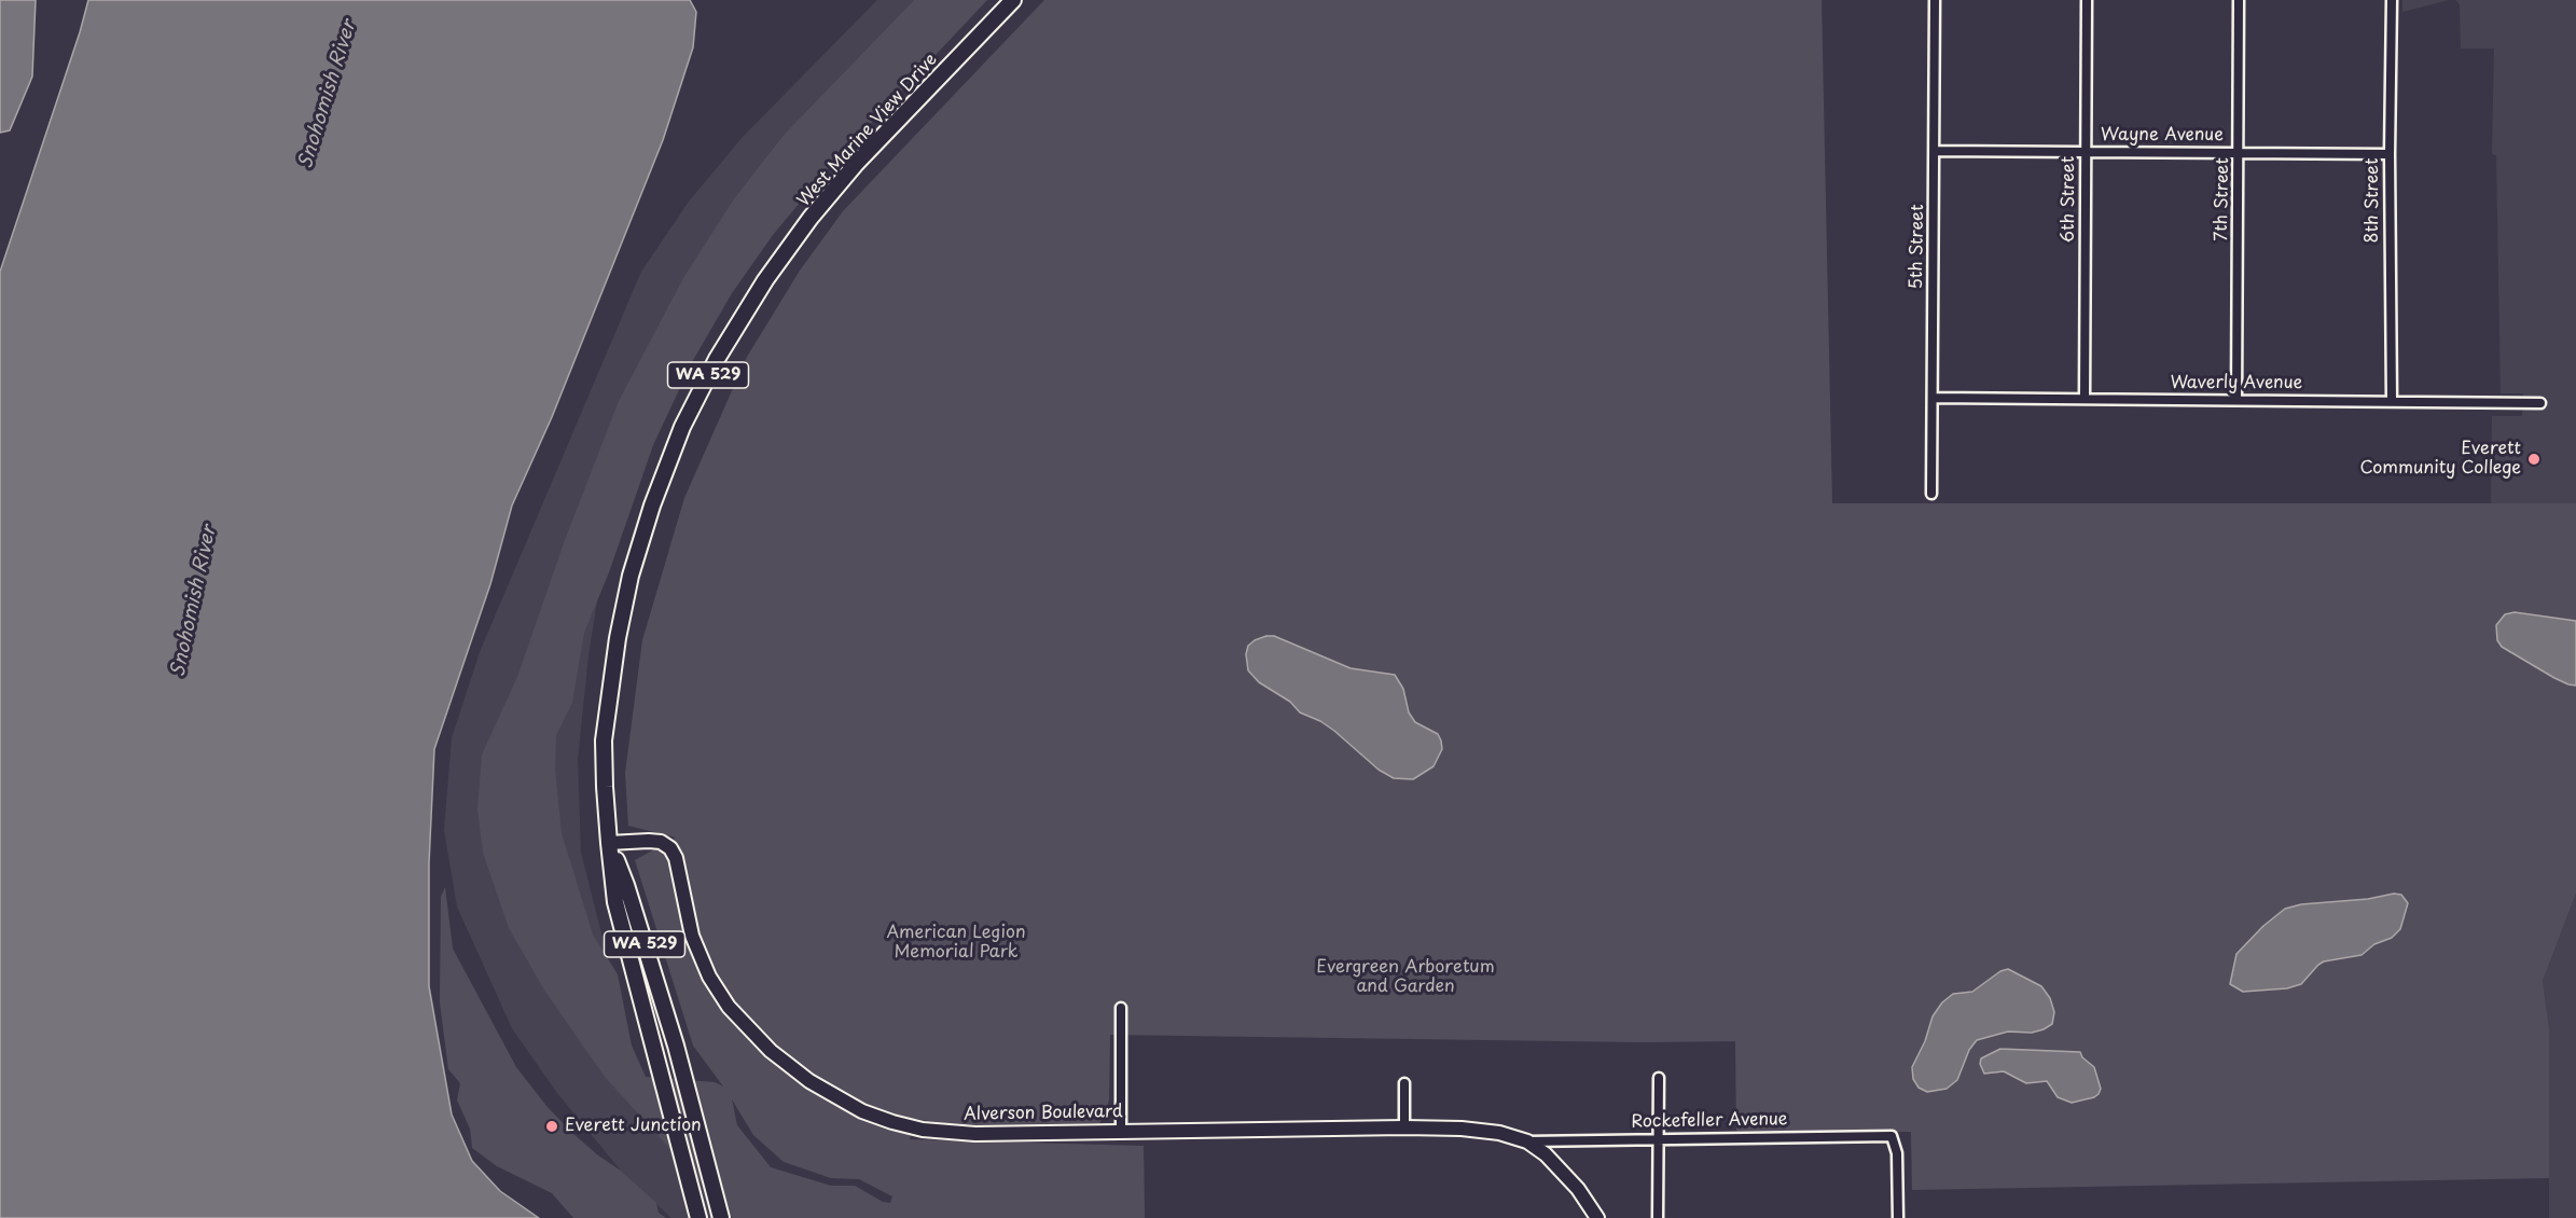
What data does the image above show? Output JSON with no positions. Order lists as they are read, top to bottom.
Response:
{
  "streets": {
    "main road": ["West Marine View Drive", "WA 529", "Alverson Boulevard"],
    "street": [
      "Wayne Avenue",
      "6th Street",
      "7th Street",
      "8th Street",
      "5th Street",
      "Waverly Avenue",
      "Rockefeller Avenue"
    ]
  },
  "crossings": [
    ["West Marine View Drive", "Alverson Boulevard"],
    ["Wayne Avenue", "6th Street"],
    ["Wayne Avenue", "7th Street"],
    ["Wayne Avenue", "8th Street"],
    ["Wayne Avenue", "5th Street"],
    ["6th Street", "Waverly Avenue"],
    ["7th Street", "Waverly Avenue"],
    ["8th Street", "Waverly Avenue"],
    ["5th Street", "Waverly Avenue"],
    ["Alverson Boulevard", "Rockefeller Avenue"]
  ],
  "water": ["Snohomish River"],
  "parks": ["American Legion Memorial Park", "Evergreen Arboretum and Garden"],
  "places": ["Everett Community College", "Everett Junction"]
}
